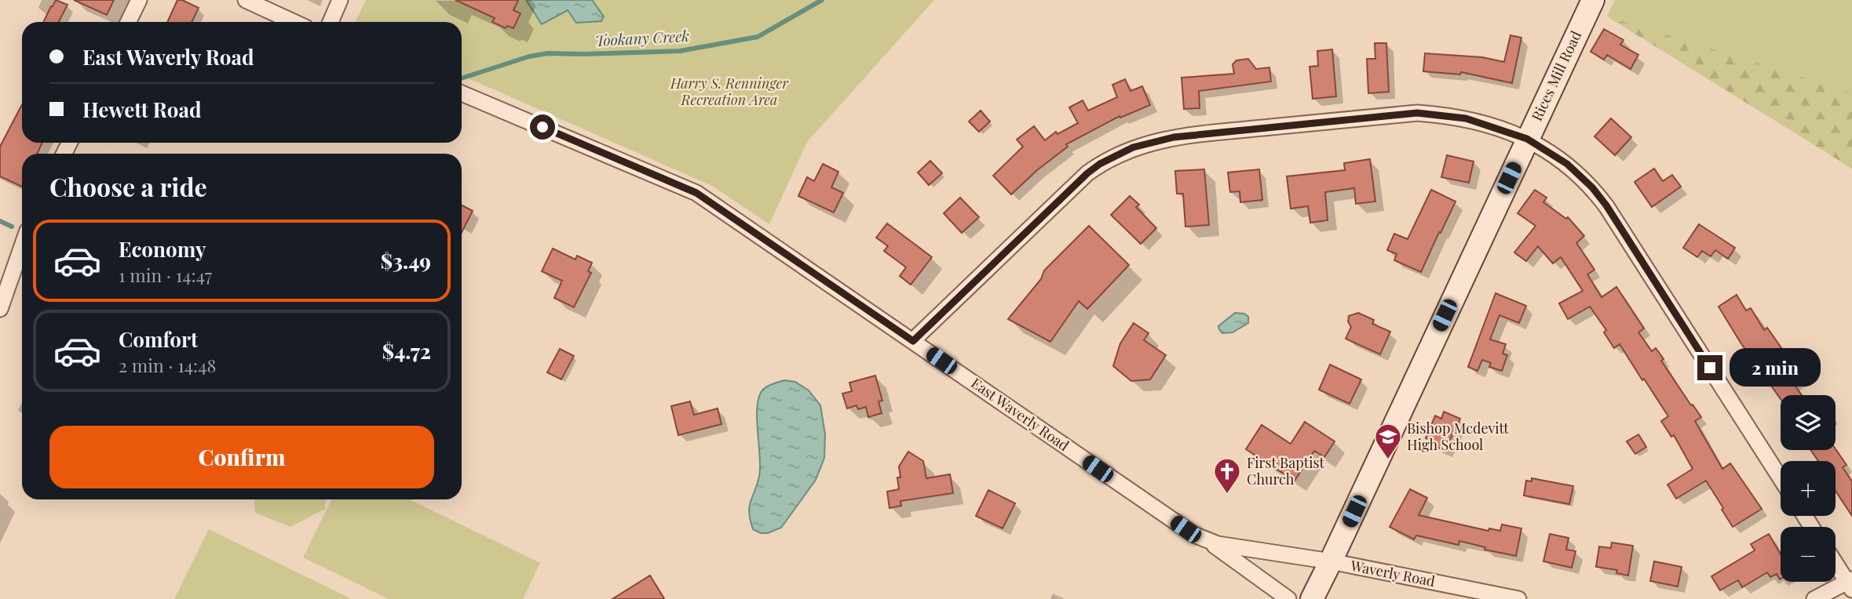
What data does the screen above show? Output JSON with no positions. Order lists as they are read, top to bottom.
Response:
{
  "streets": {
    "street": ["Rices Mill Road", "East Waverly Road", "Waverly Road"]
  },
  "crossings": [
    ["Rices Mill Road", "East Waverly Road"],
    ["Rices Mill Road", "Waverly Road"],
    ["East Waverly Road", "Waverly Road"]
  ],
  "water": ["Tookany Creek"],
  "parks": ["Harry S. Renninger Recreation Area"],
  "places": {
    "school or university": ["Bishop Mcdevitt High School"],
    "church": ["First Baptist Church"]
  },
  "page": {
    "banner": ["East Waverly Road", "Hewett Road"],
    "heading": "Choose a ride",
    "list": [
      {
        "name": "Economy",
        "note": "1 min · 14:47",
        "value": "$3.49"
      },
      {
        "name": "Comfort",
        "note": "2 min · 14:48",
        "value": "$4.72"
      }
    ],
    "bubble": "2 min",
    "map_buttons": ["+", "−"],
    "buttons": "Confirm"
  }
}
